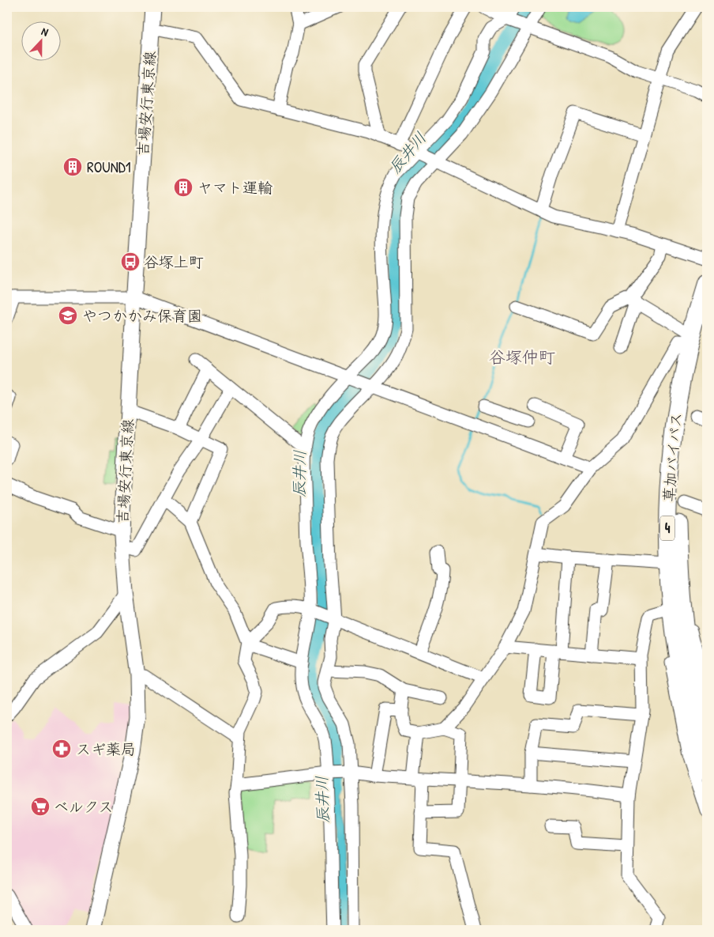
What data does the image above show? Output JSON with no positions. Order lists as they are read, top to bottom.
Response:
{
  "streets": {
    "highway": ["草加バイパス", "4"],
    "main road": ["吉場安行東京線"]
  },
  "districts": ["谷塚仲町"],
  "water": ["辰井川"],
  "places": {
    "building": ["ROUND1", "ヤマト運輸"],
    "bus stop": ["谷塚上町"],
    "school or university": ["やつかかみ保育園"],
    "pharmacy": ["スギ薬局"],
    "supermarket": ["ベルクス"]
  },
  "north": "top"
}
